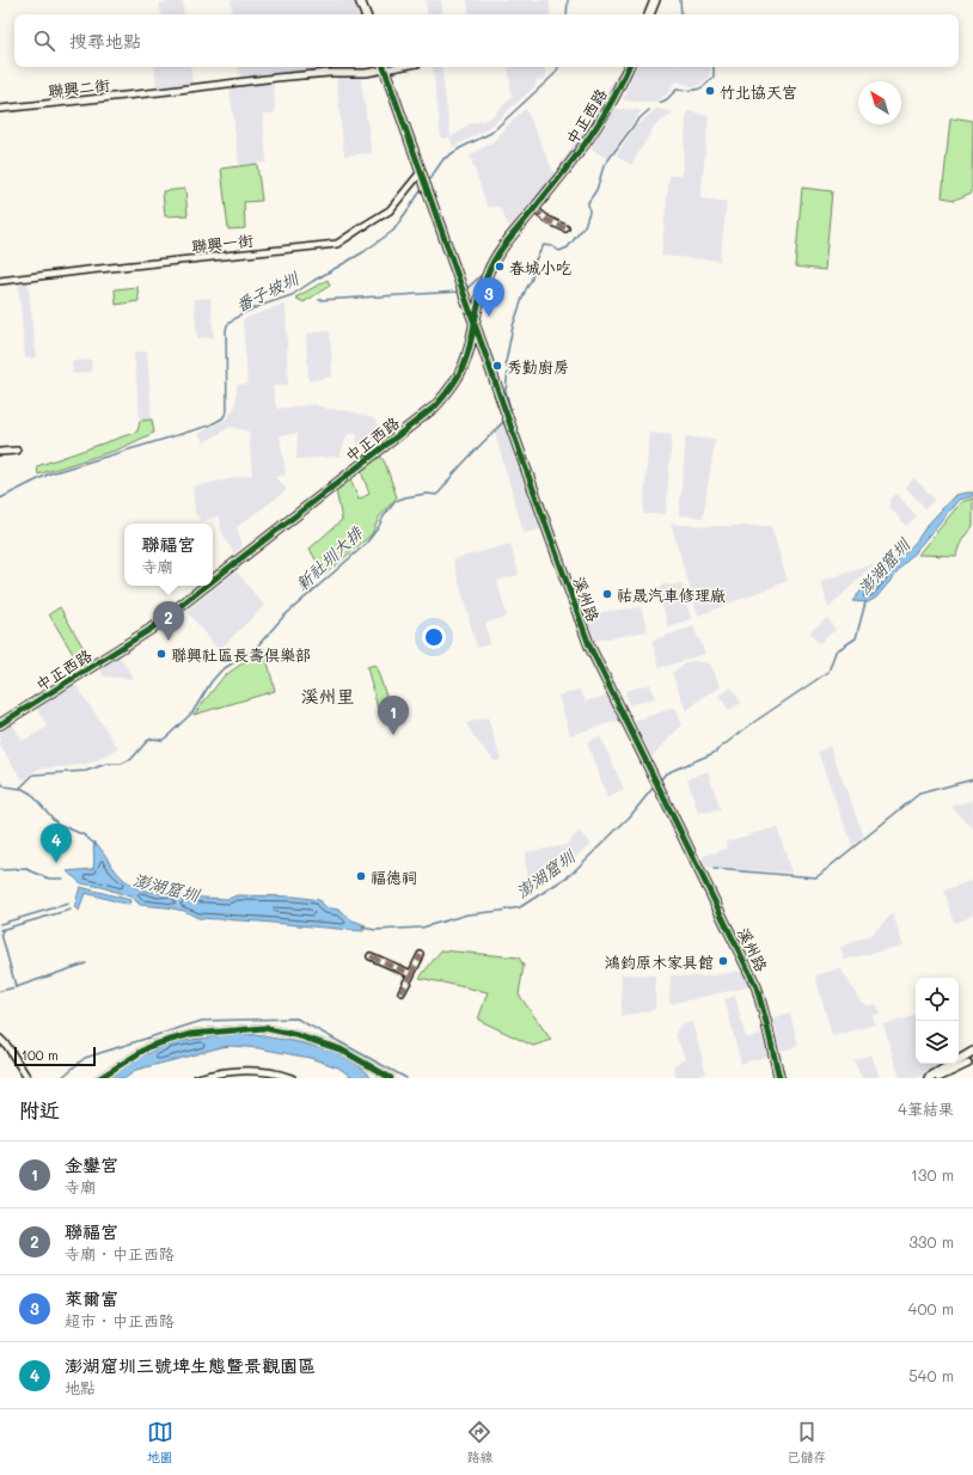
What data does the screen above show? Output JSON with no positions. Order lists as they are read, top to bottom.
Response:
{
  "streets": {
    "street": [
      "聯興二街",
      "中正西路",
      "聯興一街",
      "溪州路"
    ]
  },
  "crossings": [
    ["中正西路", "溪州路"]
  ],
  "districts": ["溪州里"],
  "water": ["番子坡圳", "新社圳大排", "澎湖窟圳"],
  "places": [
    "竹北協天宮",
    "春城小吃",
    "秀勤廚房",
    "祐晟汽車修理廠",
    "聯興社區長壽俱樂部",
    "福德祠",
    "鴻鈞原木家具館"
  ],
  "scale_bar": "100 m",
  "north": "top left",
  "page": {
    "search": "搜尋地點",
    "pins": [
      "3",
      "2",
      "1",
      "4"
    ],
    "popup": ["聯福宮", "寺廟"],
    "scale": "100 m",
    "heading": ["附近", "4筆結果"],
    "list": [
      {
        "mark": "1",
        "name": "金鑾宮",
        "note": "寺廟",
        "value": "130 m"
      },
      {
        "mark": "2",
        "name": "聯福宮",
        "note": "寺廟 · 中正西路",
        "value": "330 m"
      },
      {
        "mark": "3",
        "name": "萊爾富",
        "note": "超市 · 中正西路",
        "value": "400 m"
      },
      {
        "mark": "4",
        "name": "澎湖窟圳三號埤生態暨景觀園區",
        "note": "地點",
        "value": "540 m"
      }
    ],
    "nav": ["地圖", "路線", "已儲存"]
  }
}
